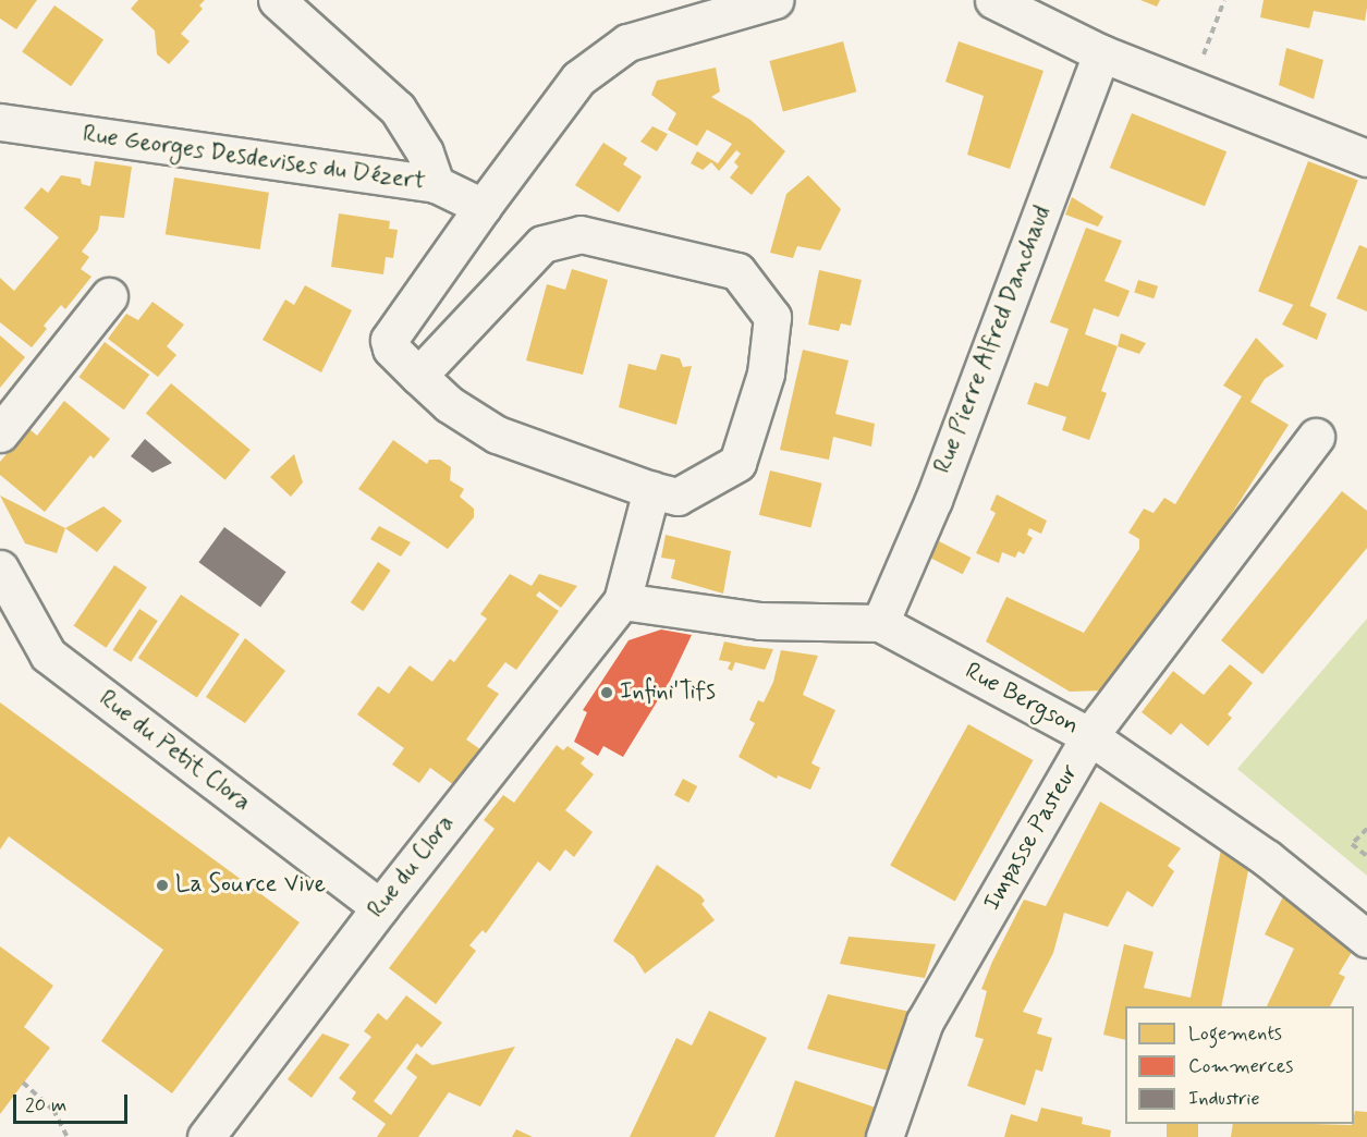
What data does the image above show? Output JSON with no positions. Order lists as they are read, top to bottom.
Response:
{
  "streets": {
    "street": [
      "Rue Georges Desdevises du Dézert",
      "Rue Pierre Alfred Danchaud",
      "Rue Bergson",
      "Rue du Petit Clora",
      "Impasse Pasteur",
      "Rue du Clora"
    ]
  },
  "crossings": [
    ["Rue Pierre Alfred Danchaud", "Rue Bergson"],
    ["Rue Bergson", "Impasse Pasteur"],
    ["Rue Bergson", "Rue du Clora"],
    ["Rue du Petit Clora", "Rue du Clora"]
  ],
  "places": ["Infini'Tifs", "La Source Vive"],
  "legend": ["Logements", "Commerces", "Industrie"],
  "scale_bar": "20 m"
}
